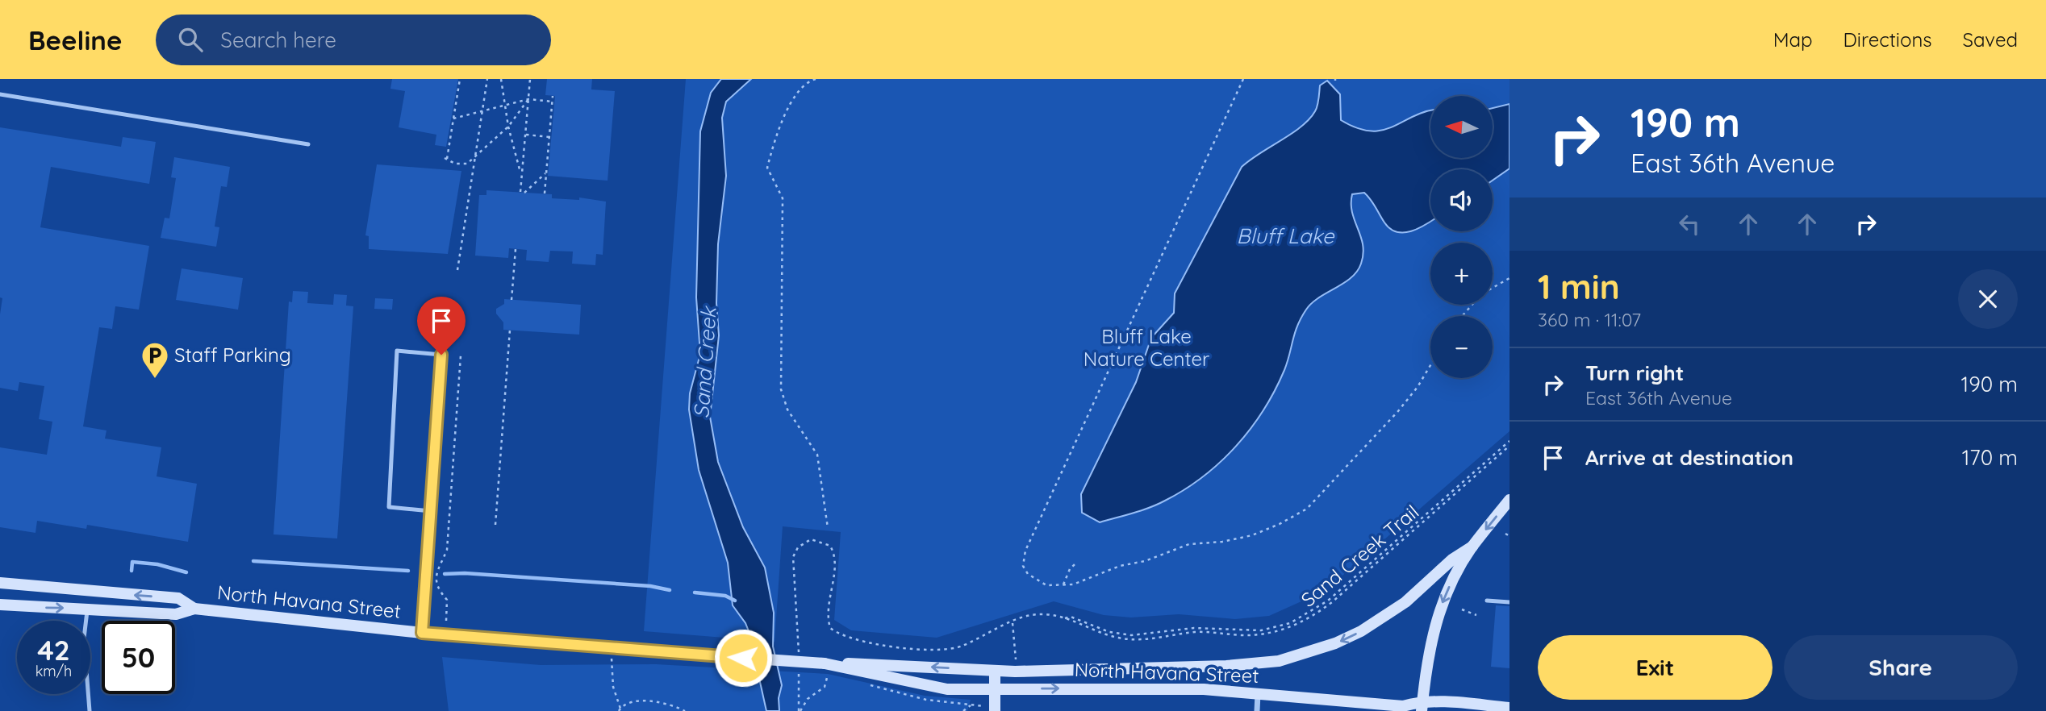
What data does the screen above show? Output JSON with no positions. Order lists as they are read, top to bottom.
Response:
{
  "streets": {
    "main road": ["North Havana Street"],
    "path": ["Sand Creek Trail"]
  },
  "water": ["Bluff Lake", "Sand Creek"],
  "parks": ["Bluff Lake Nature Center"],
  "places": {
    "parking": ["Staff Parking"]
  },
  "north": "left",
  "page": {
    "header": "Beeline",
    "search": "Search here",
    "nav": ["Map", "Directions", "Saved"],
    "turn": ["190 m", "East 36th Avenue"],
    "map_buttons": ["+", "−"],
    "heading": ["1 min", "360 m · 11:07"],
    "list": [
      {
        "name": "Turn right",
        "note": "East 36th Avenue",
        "value": "190 m"
      },
      {
        "name": "Arrive at destination",
        "value": "170 m"
      }
    ],
    "speed": "42 km/h",
    "limit": "50",
    "buttons": ["Exit", "Share"]
  }
}
